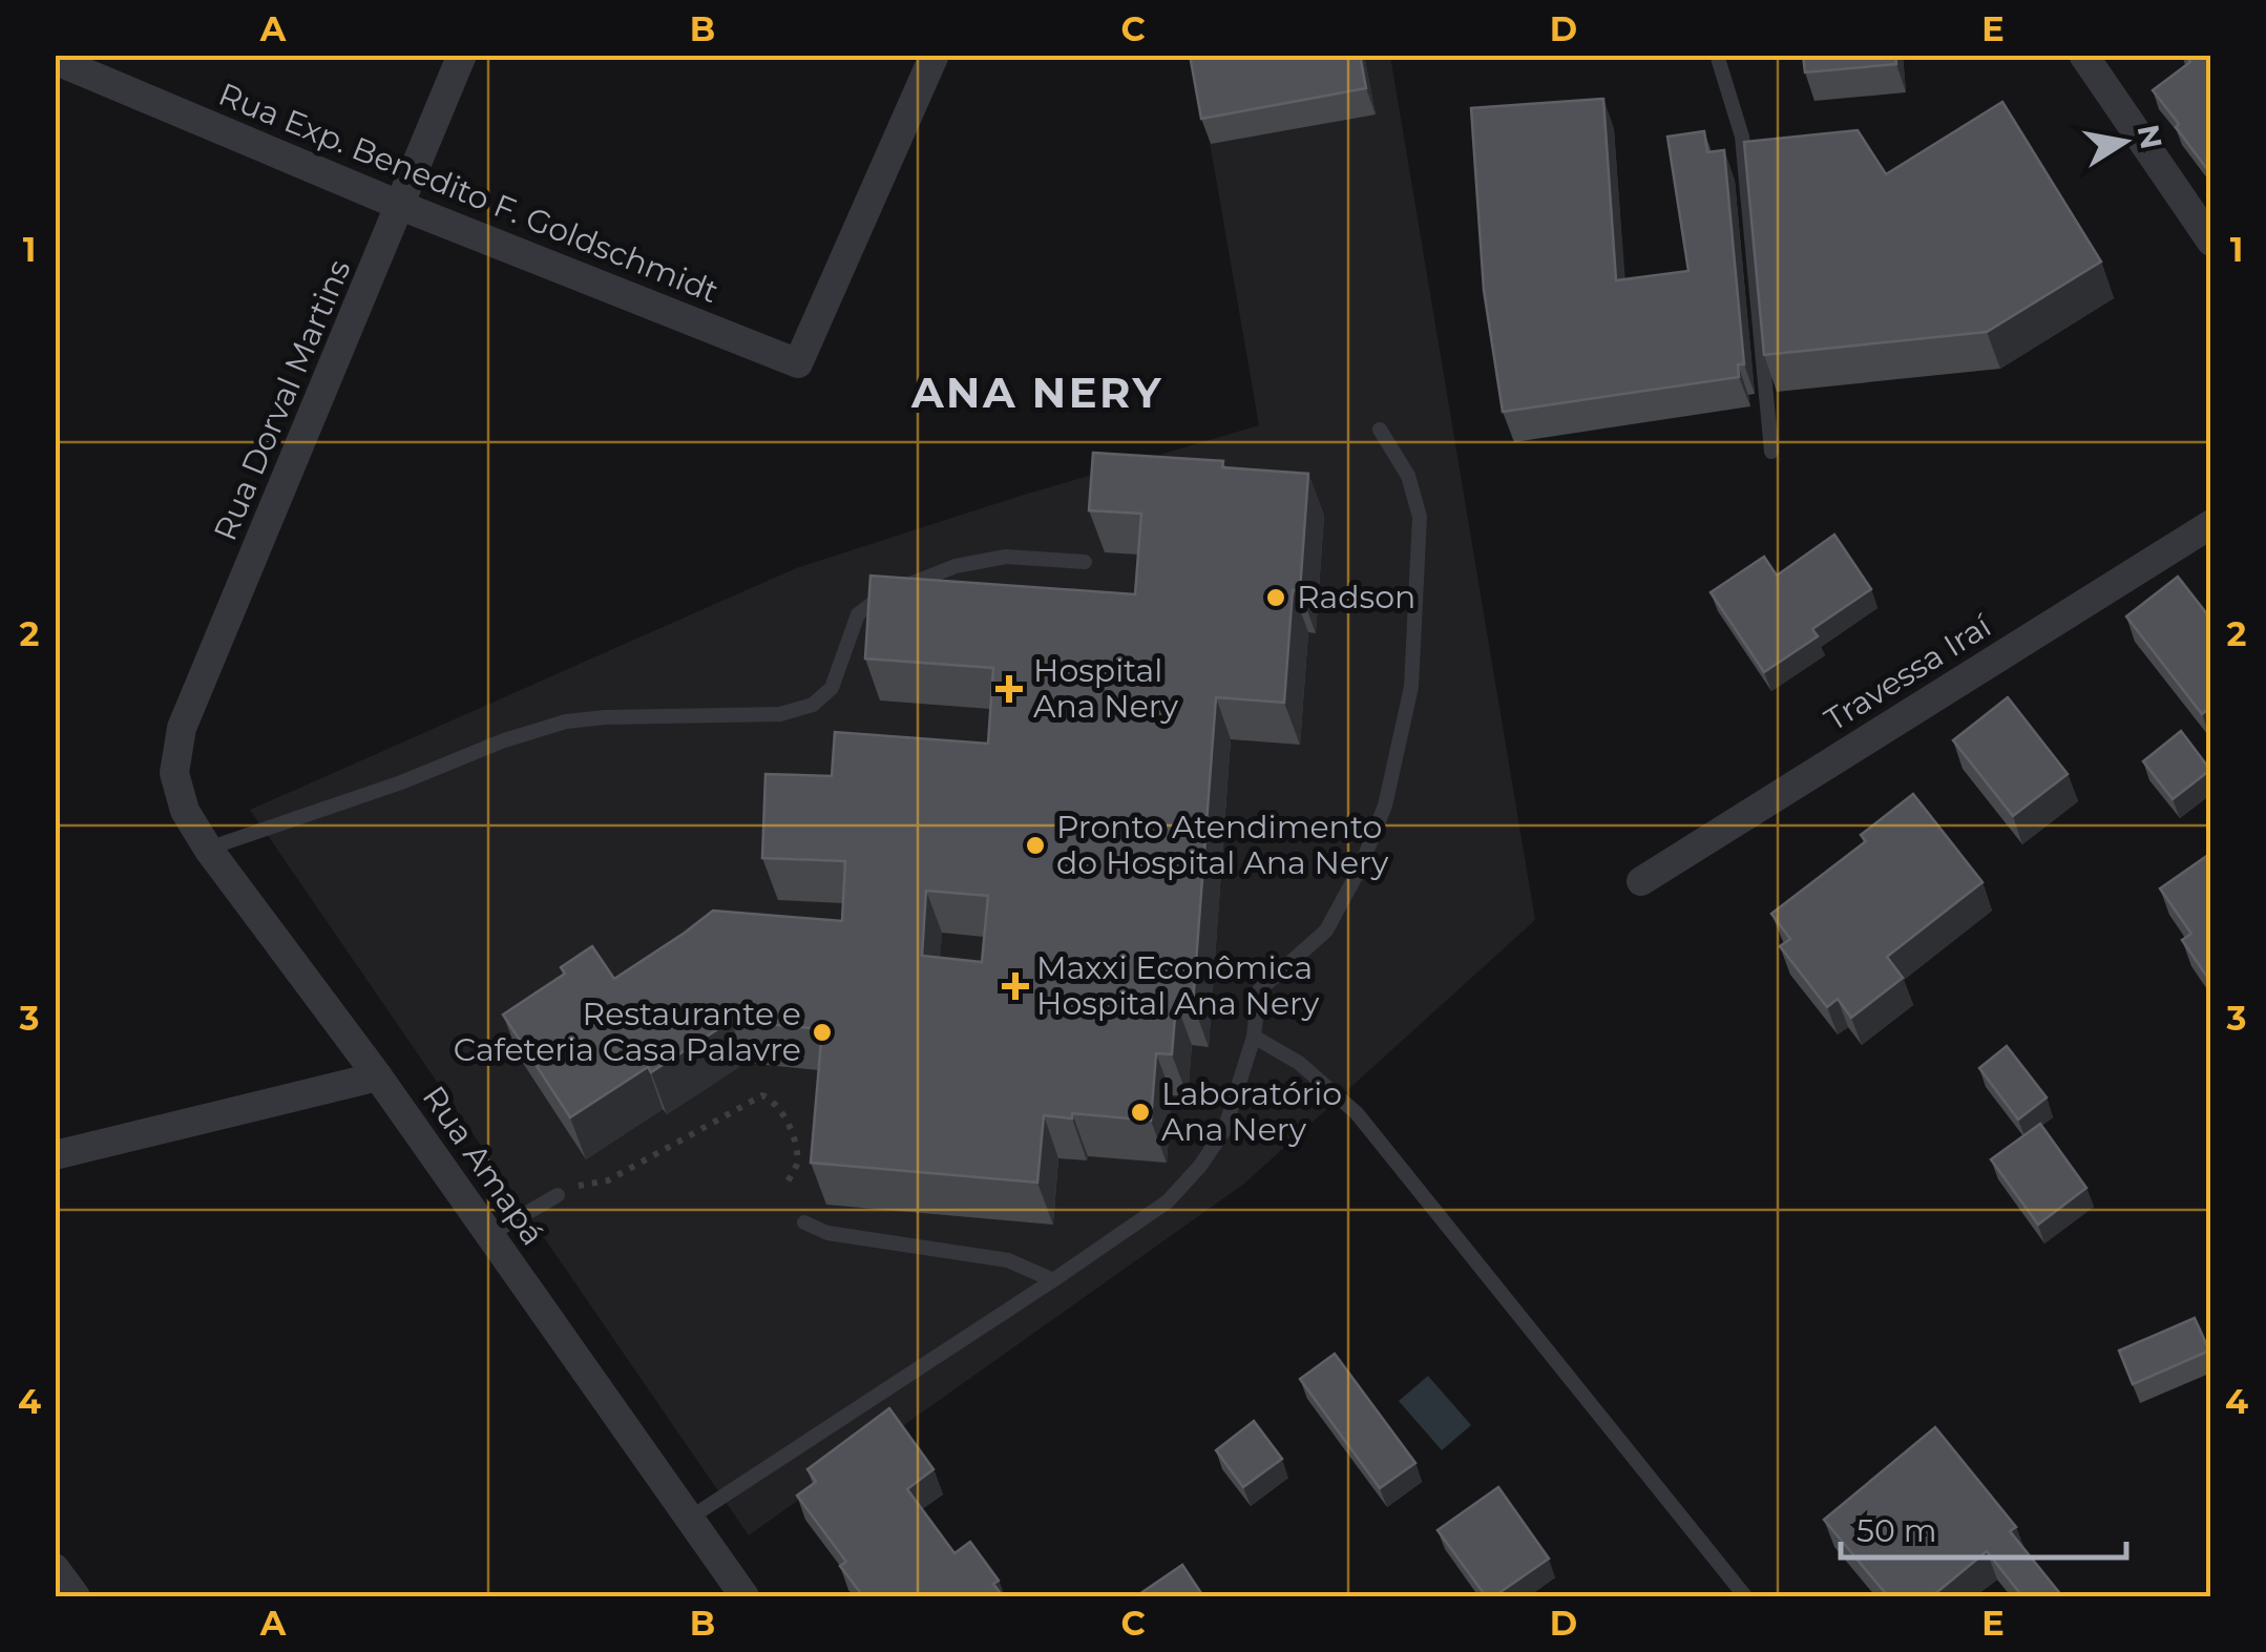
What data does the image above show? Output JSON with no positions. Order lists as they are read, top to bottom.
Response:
{
  "streets": {
    "street": [
      "Rua Exp. Benedito F. Goldschmidt",
      "Rua Dorval Martins",
      "Travessa Iraí",
      "Rua Amapá"
    ]
  },
  "crossings": [
    ["Rua Exp. Benedito F. Goldschmidt", "Rua Dorval Martins"],
    ["Rua Dorval Martins", "Rua Amapá"]
  ],
  "districts": ["ANA NERY"],
  "places": {
    "other": [
      "Radson",
      "Pronto Atendimento do Hospital Ana Nery",
      "Restaurante e Cafeteria Casa Palavre",
      "Laboratório Ana Nery"
    ],
    "health": ["Hospital Ana Nery", "Maxxi Econômica Hospital Ana Nery"]
  },
  "scale_bar": "50 m",
  "north": "right",
  "grid": {
    "columns": [
      "A",
      "B",
      "C",
      "D",
      "E"
    ],
    "rows": [
      "1",
      "2",
      "3",
      "4"
    ]
  }
}
